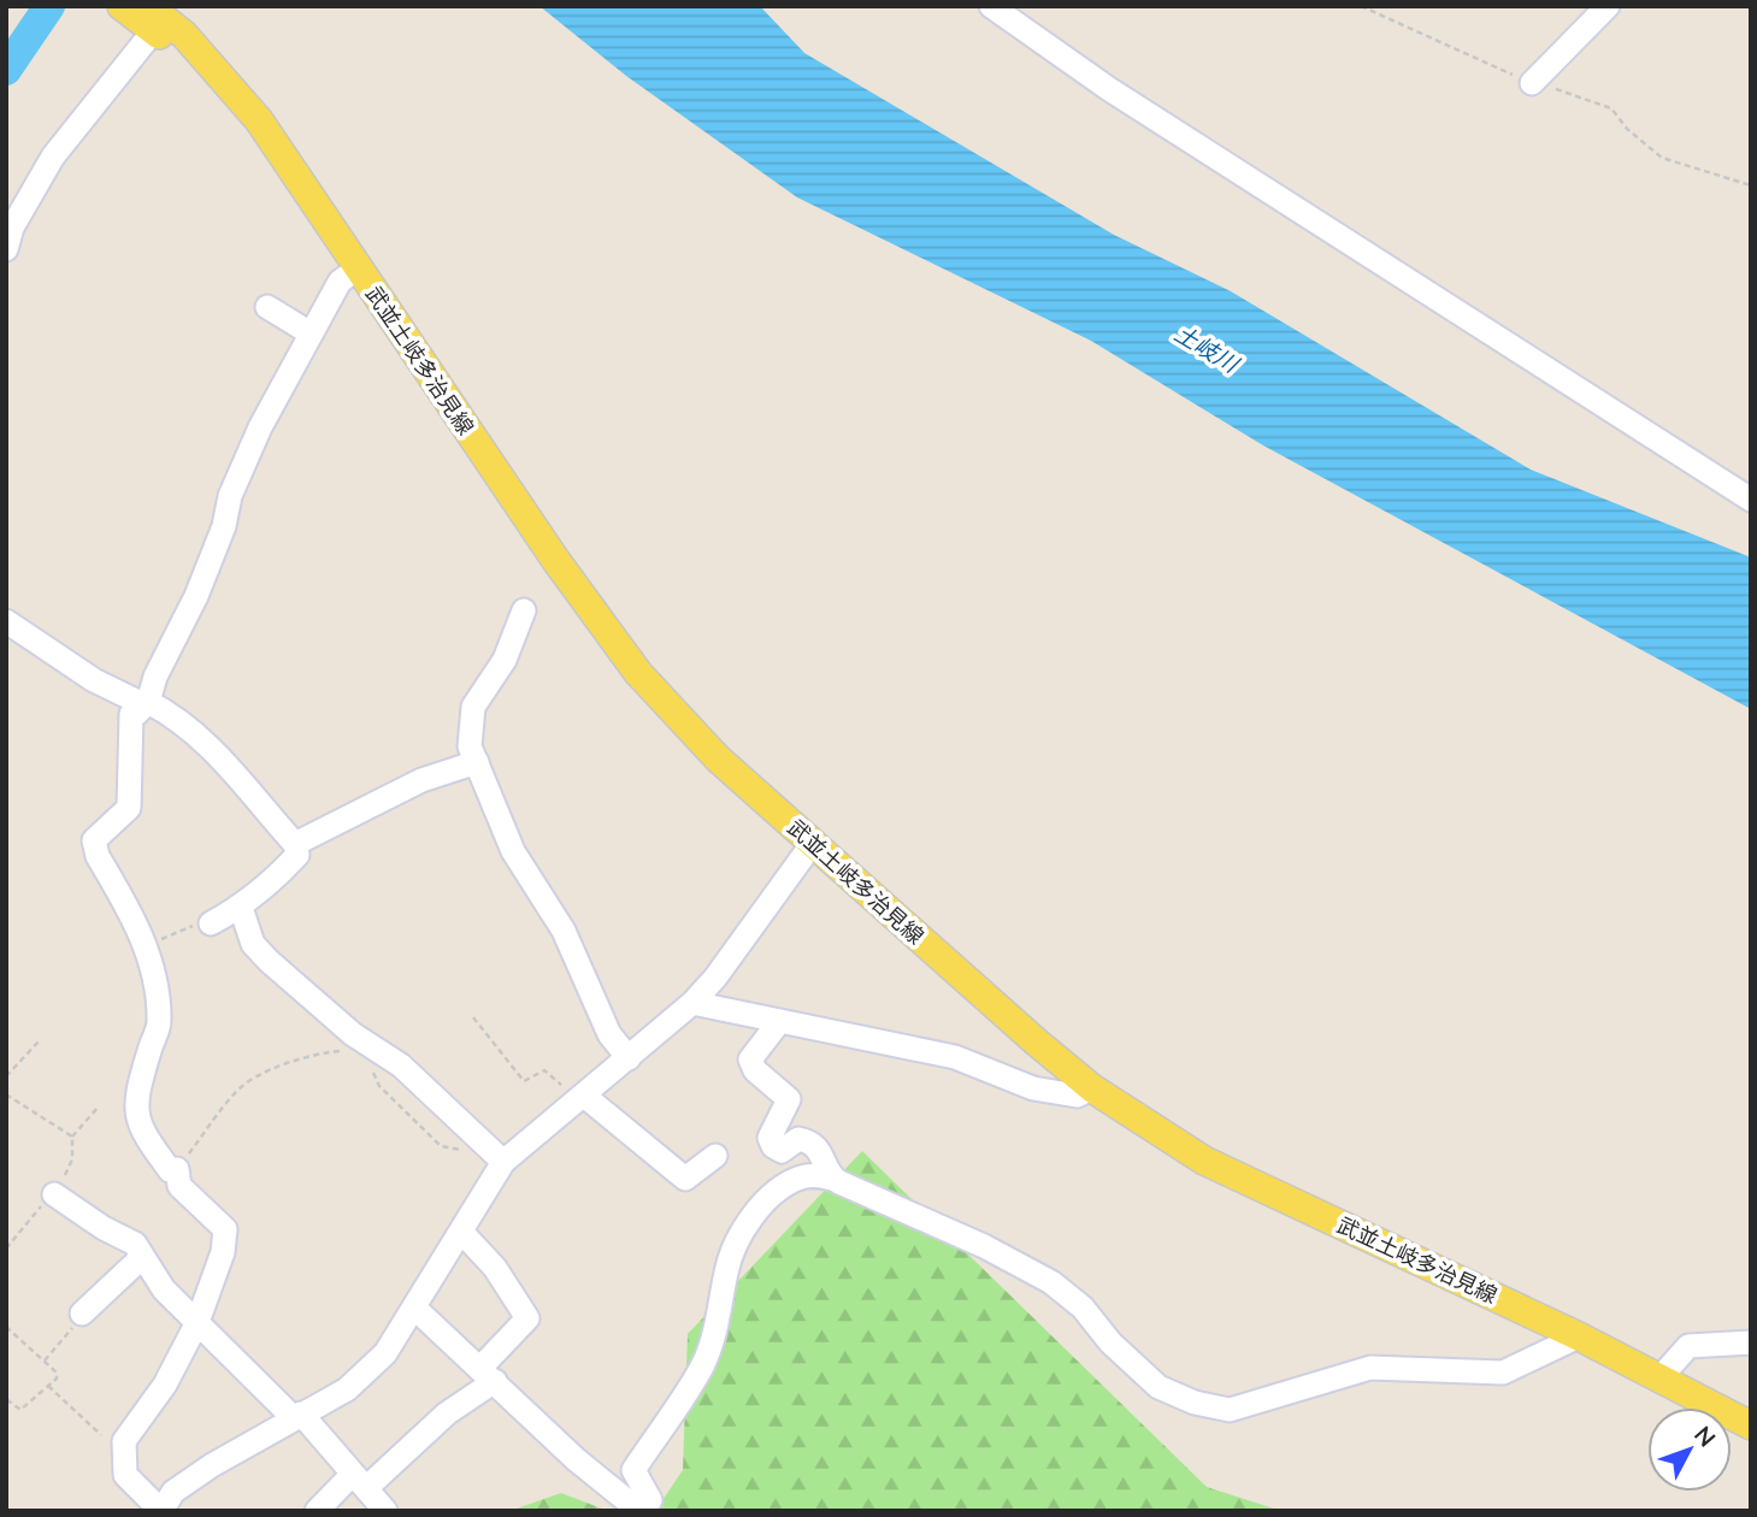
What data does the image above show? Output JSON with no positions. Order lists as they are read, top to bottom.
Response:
{
  "streets": {
    "main road": ["武並土岐多治見線"]
  },
  "water": ["土岐川"],
  "north": "top right"
}
